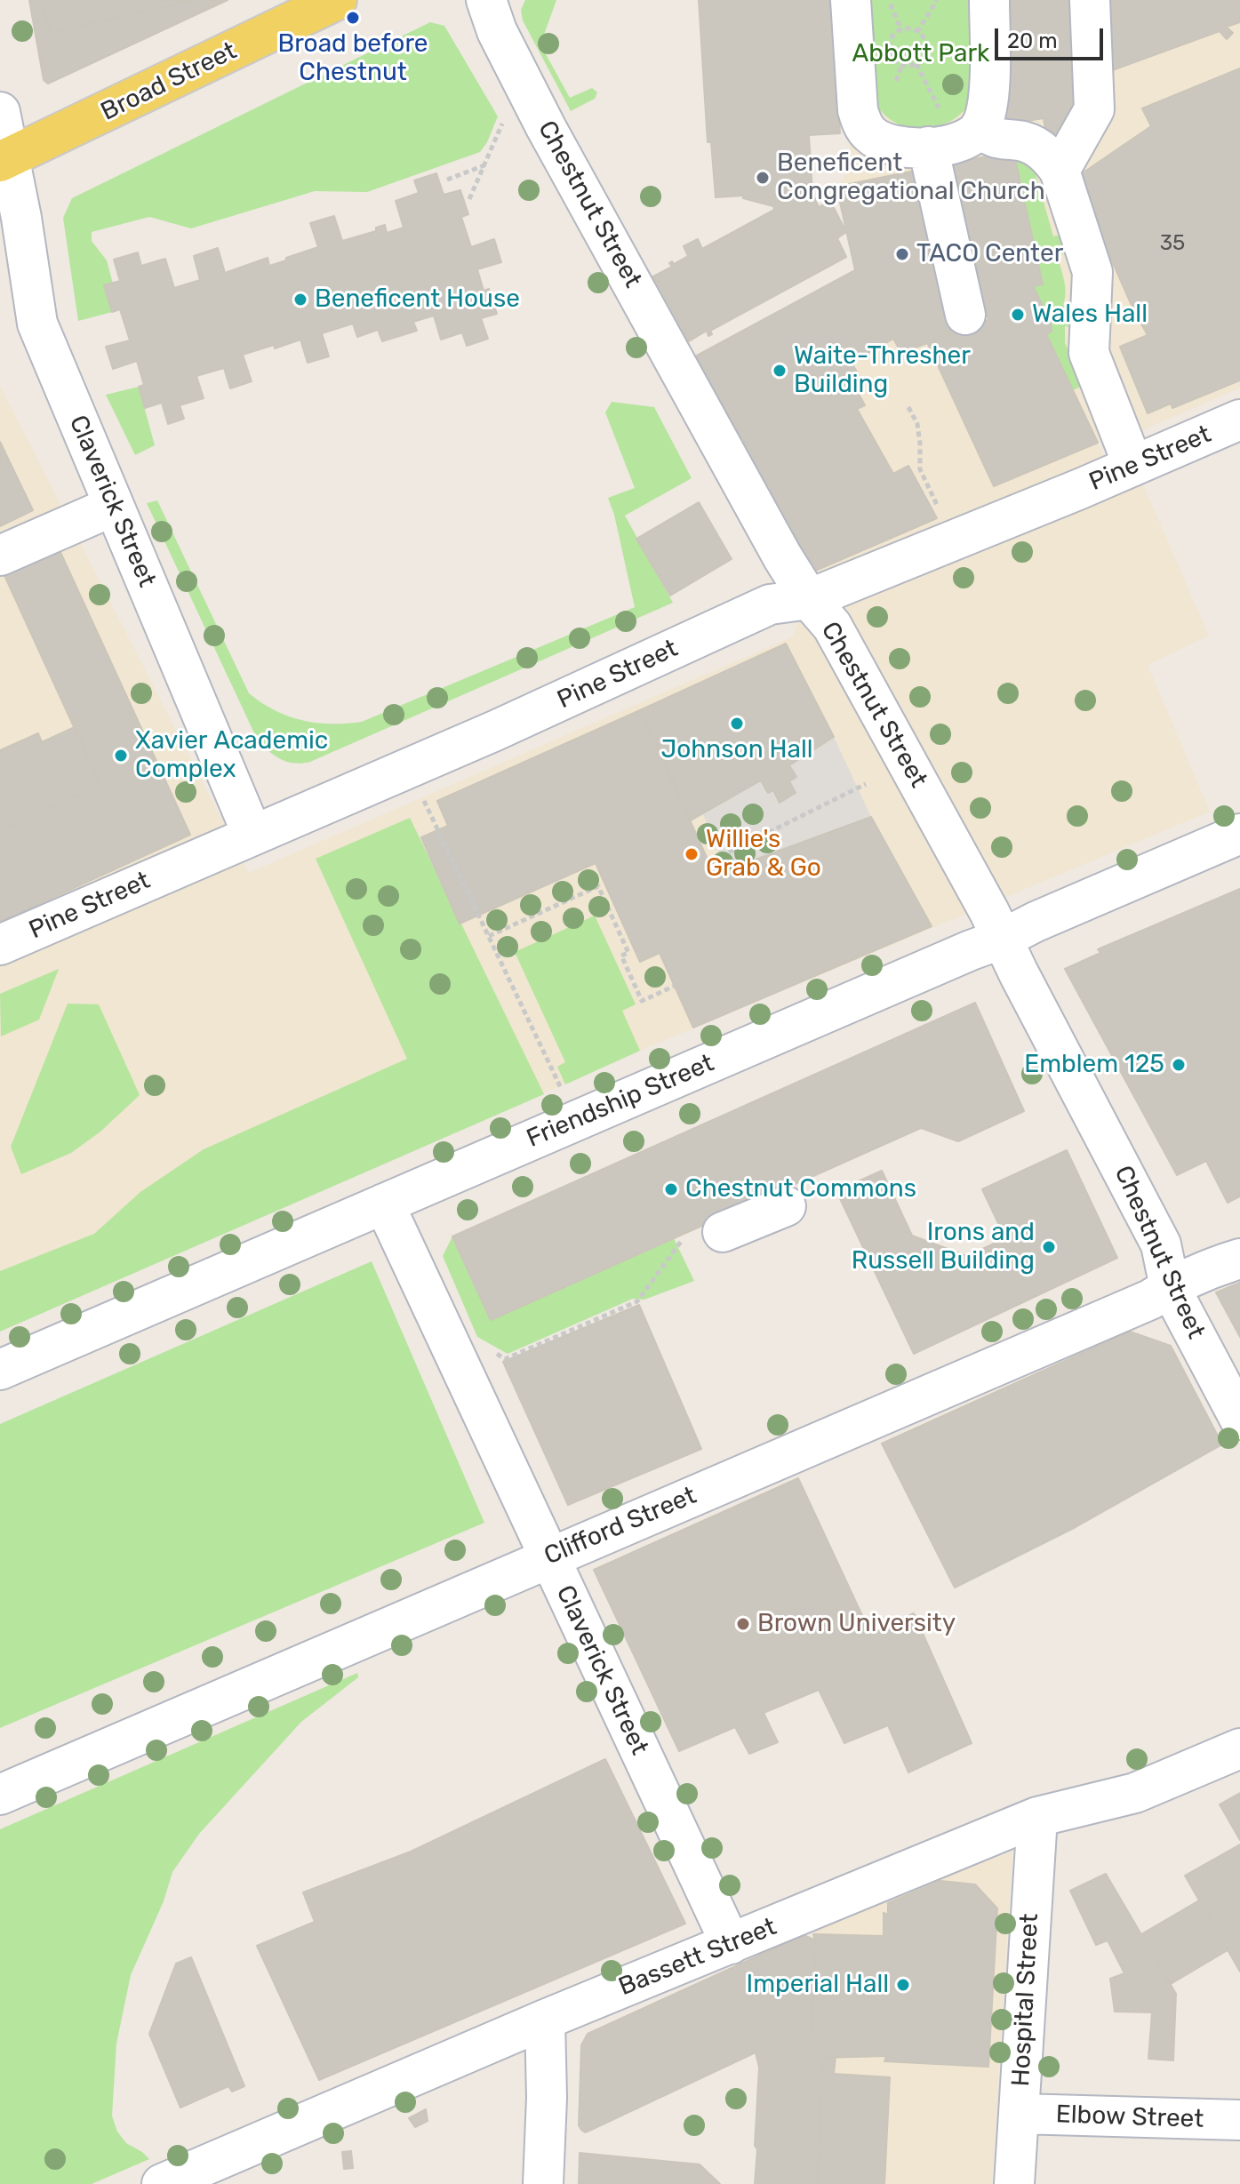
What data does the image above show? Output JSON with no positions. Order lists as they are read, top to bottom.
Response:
{
  "streets": {
    "main road": ["Broad Street"],
    "street": [
      "Chestnut Street",
      "Pine Street",
      "Claverick Street",
      "Friendship Street",
      "Clifford Street",
      "Bassett Street",
      "Hospital Street",
      "Elbow Street"
    ]
  },
  "crossings": [
    ["Broad Street", "Claverick Street"],
    ["Chestnut Street", "Pine Street"],
    ["Chestnut Street", "Friendship Street"],
    ["Chestnut Street", "Clifford Street"],
    ["Pine Street", "Claverick Street"],
    ["Claverick Street", "Friendship Street"],
    ["Claverick Street", "Clifford Street"],
    ["Claverick Street", "Bassett Street"],
    ["Bassett Street", "Hospital Street"],
    ["Hospital Street", "Elbow Street"]
  ],
  "parks": ["Abbott Park"],
  "places": [
    "Broad before Chestnut",
    "Beneficent Congregational Church",
    "TACO Center",
    "Beneficent House",
    "Wales Hall",
    "Waite-Thresher Building",
    "Johnson Hall",
    "Xavier Academic Complex",
    "Willie's Grab & Go",
    "Emblem 125",
    "Chestnut Commons",
    "Irons and Russell Building",
    "Brown University",
    "Imperial Hall"
  ],
  "house_numbers": ["35"],
  "scale_bar": "20 m"
}
